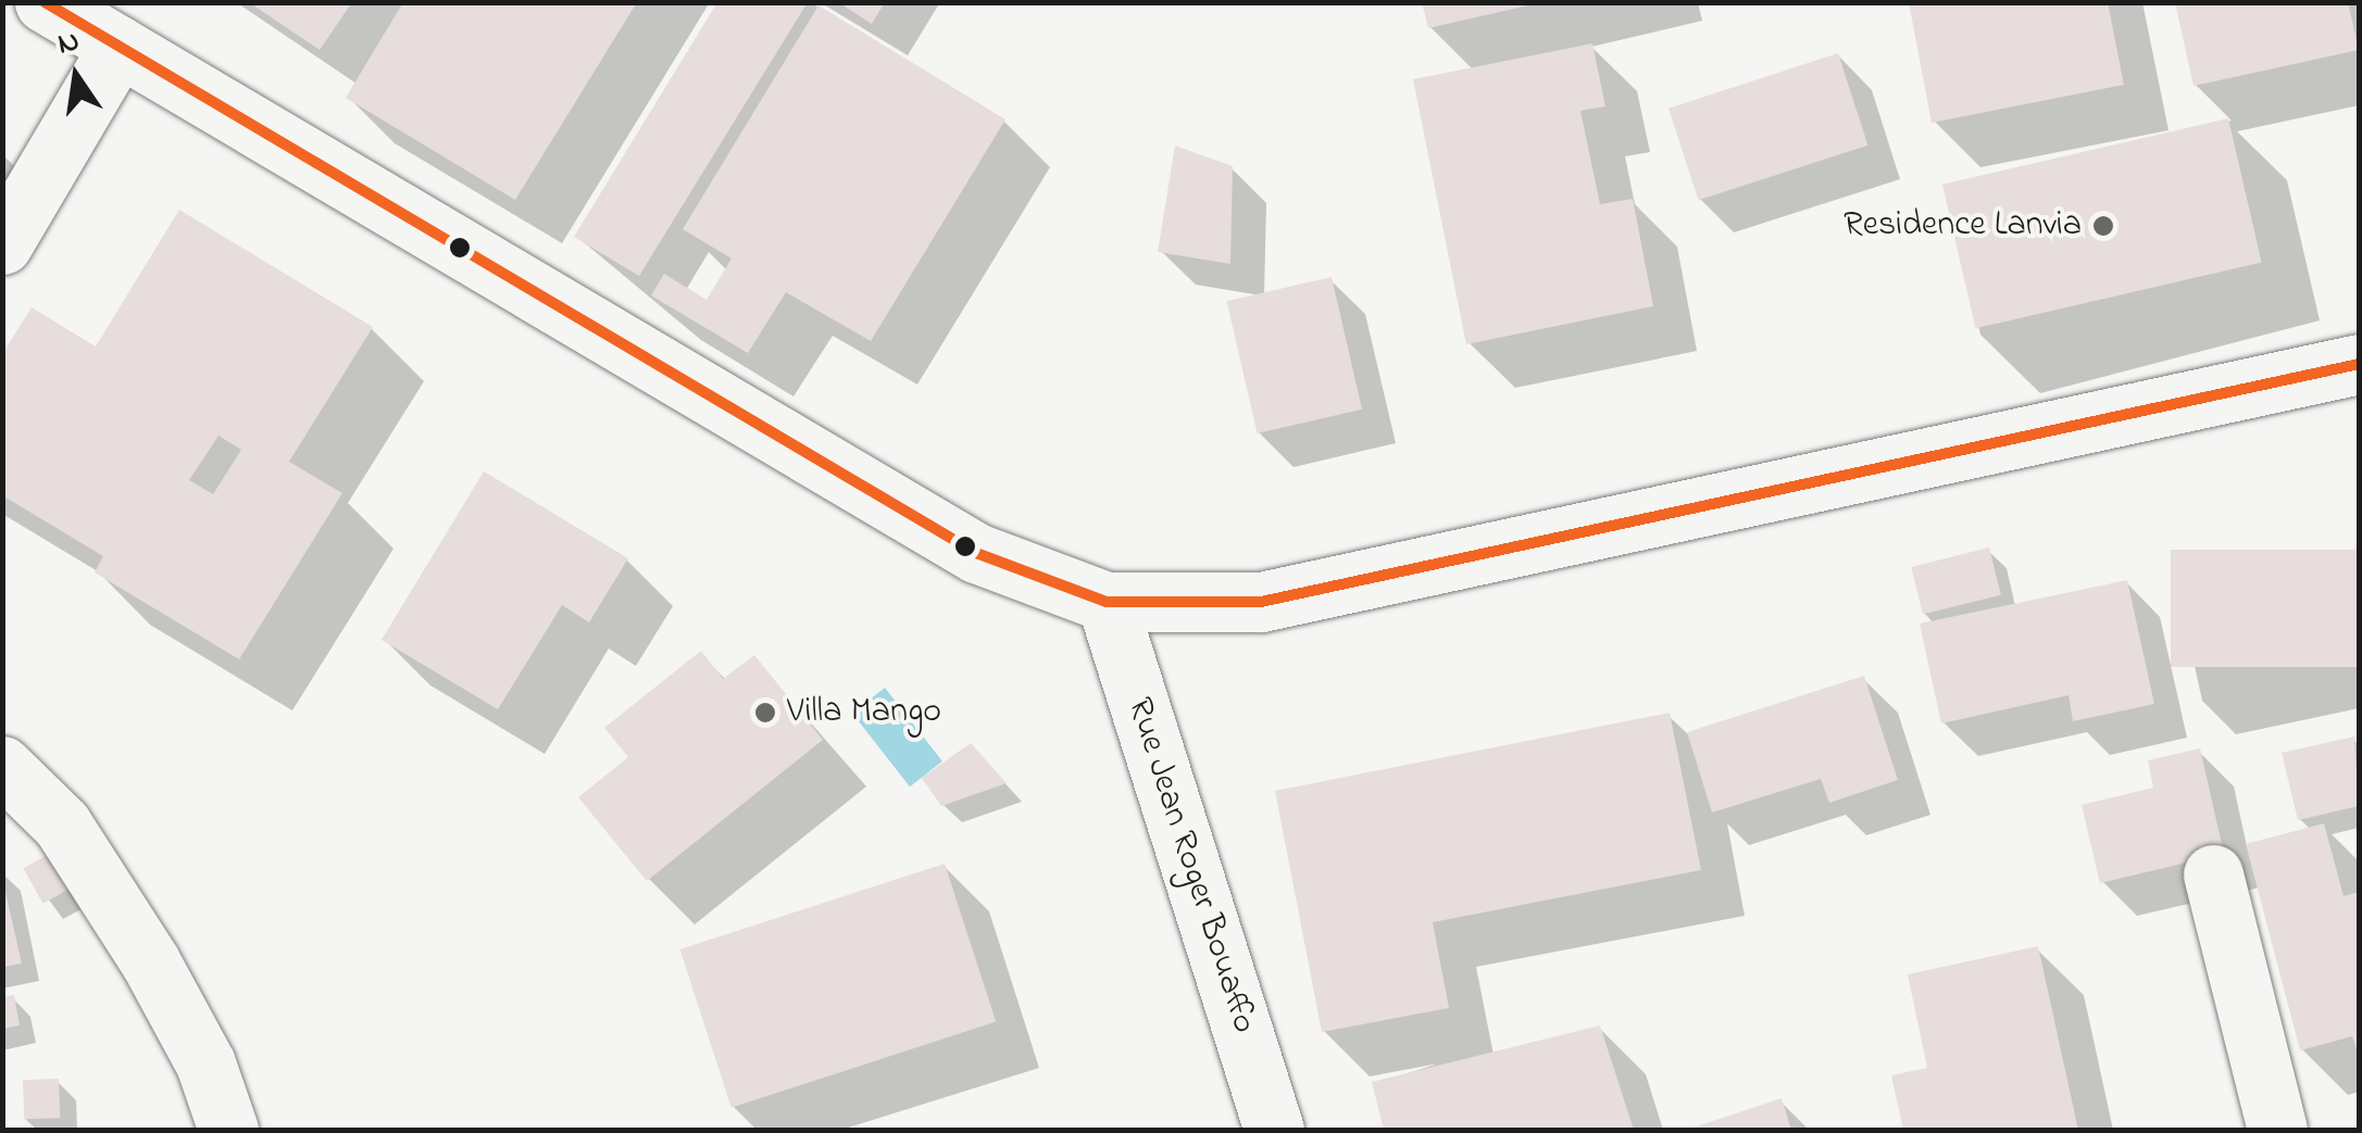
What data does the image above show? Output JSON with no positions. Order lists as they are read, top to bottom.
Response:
{
  "streets": {
    "street": ["Rue Jean Roger Bouaffo"]
  },
  "places": ["Residence Lanvia", "Villa Mango"],
  "north": "top"
}
